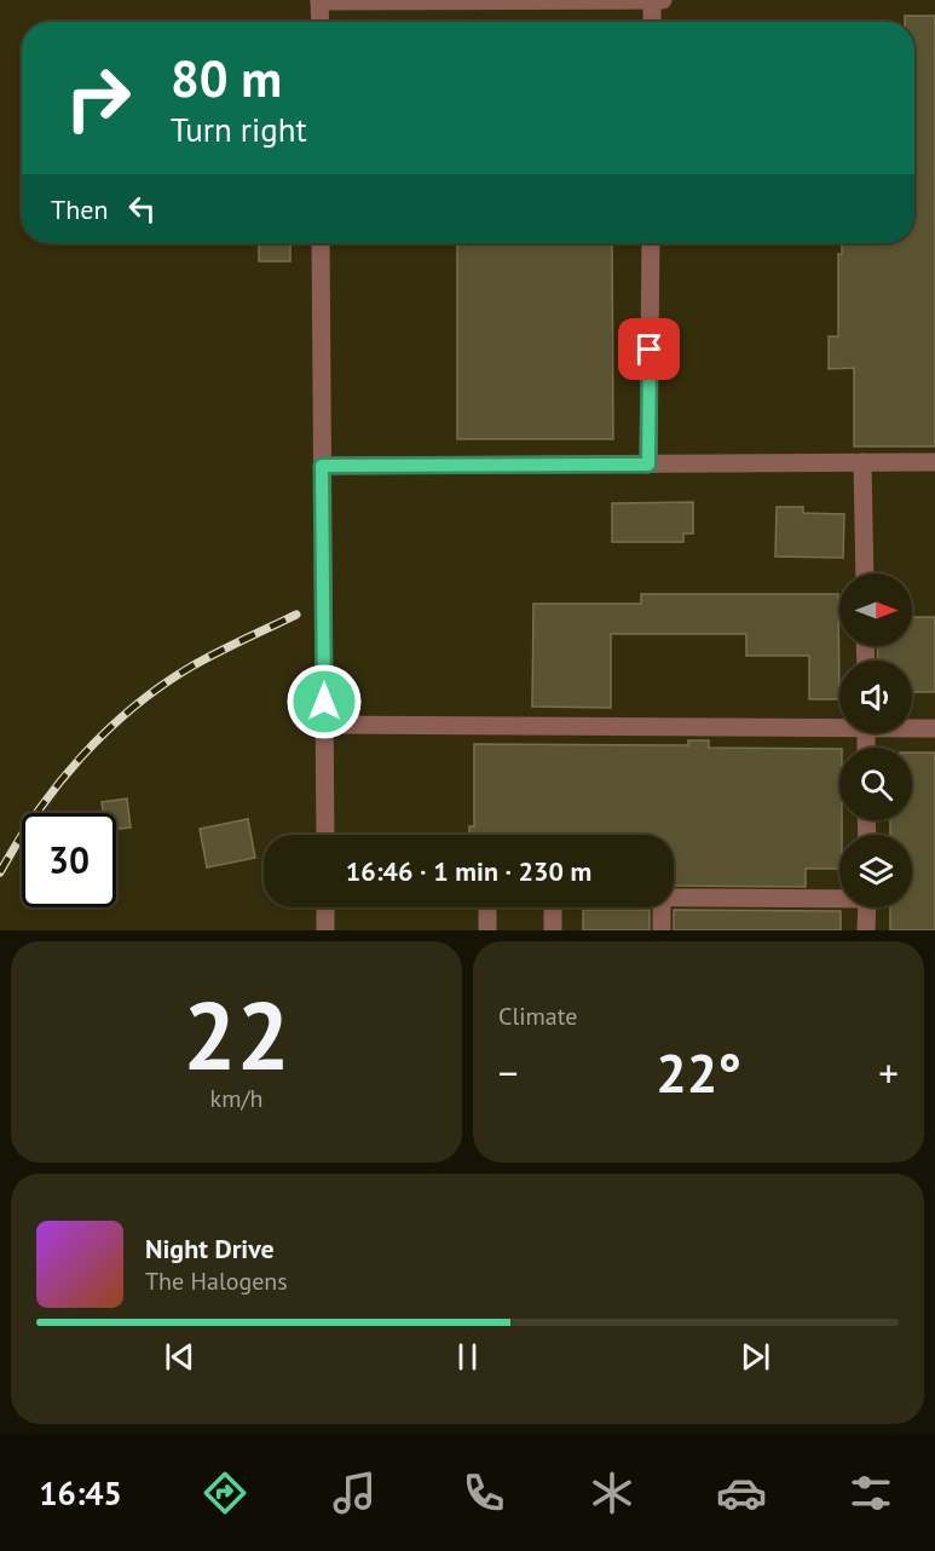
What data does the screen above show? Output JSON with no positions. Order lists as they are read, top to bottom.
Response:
{
  "north": "right",
  "page": {
    "turn": ["80 m", "Turn right"],
    "then": "Then",
    "limit": "30",
    "trip": "16:46 · 1 min · 230 m",
    "tile": [
      ["22", "km/h"],
      "Climate"
    ],
    "heat": ["−", "22°", "+"],
    "song": ["Night Drive", "The Halogens"],
    "tabs": "16:45"
  }
}
